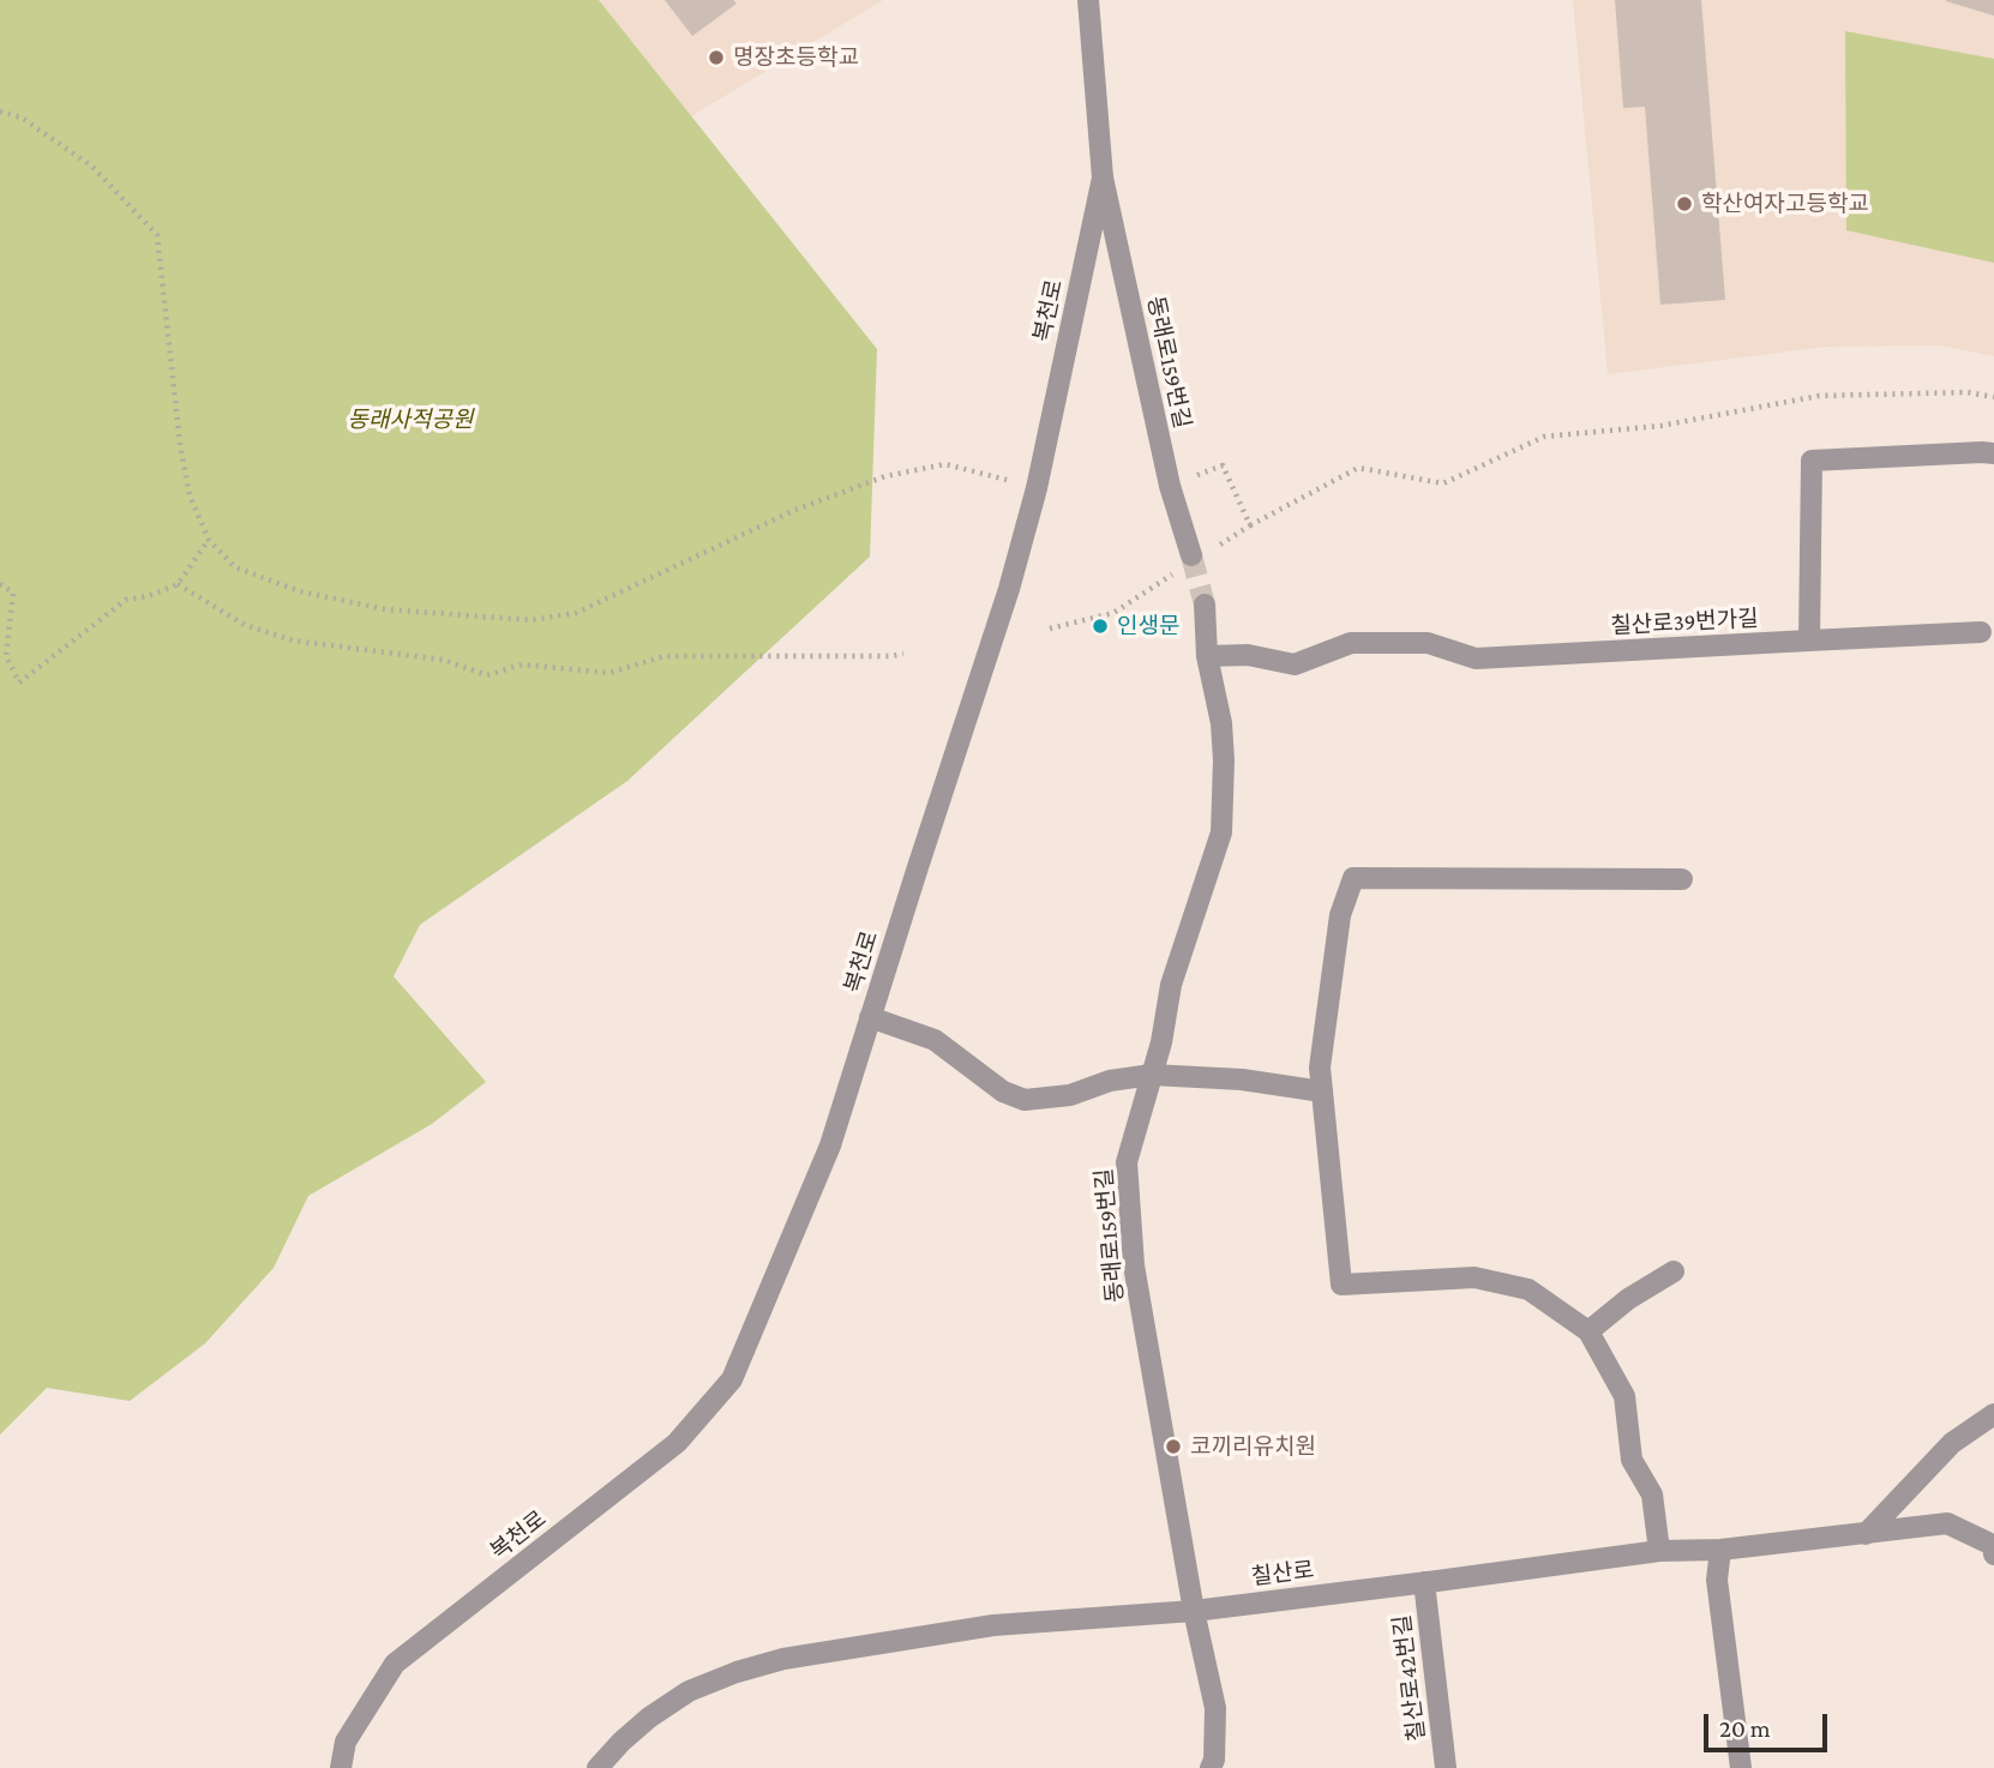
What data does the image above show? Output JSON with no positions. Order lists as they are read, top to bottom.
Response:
{
  "streets": {
    "street": [
      "복천로",
      "동래로159번길",
      "칠산로39번가길",
      "칠산로",
      "칠산로42번길"
    ]
  },
  "crossings": [
    ["복천로", "동래로159번길"],
    ["동래로159번길", "칠산로39번가길"],
    ["동래로159번길", "칠산로"],
    ["칠산로", "칠산로42번길"]
  ],
  "parks": ["동래사적공원"],
  "places": [
    "명장초등학교",
    "학산여자고등학교",
    "인생문",
    "코끼리유치원"
  ],
  "scale_bar": "20 m"
}
